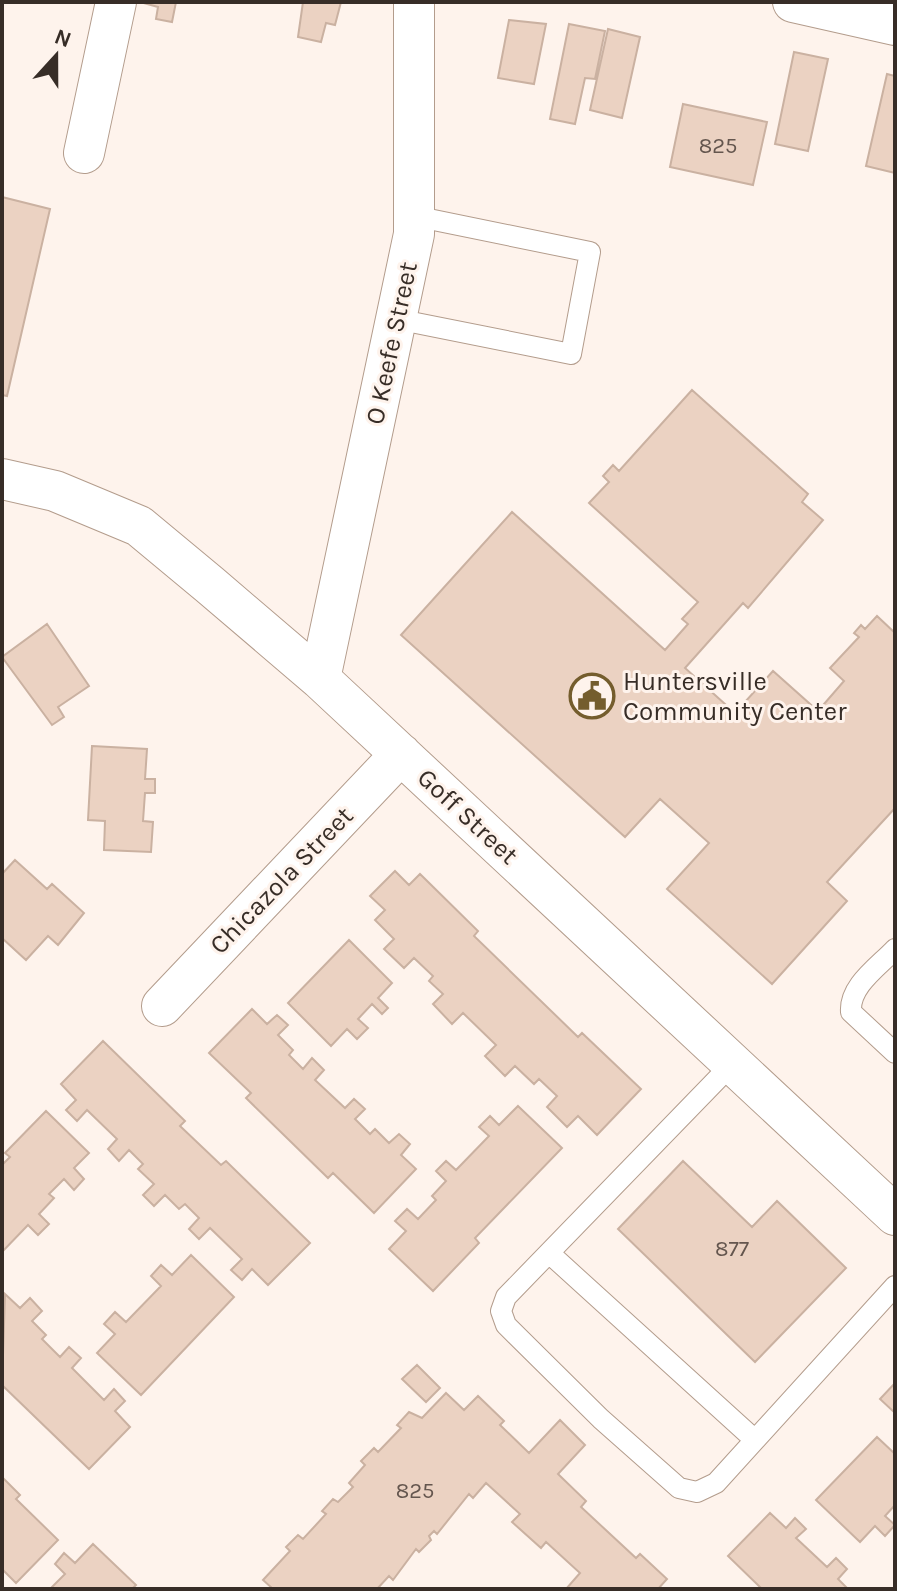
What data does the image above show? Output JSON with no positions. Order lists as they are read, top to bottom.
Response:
{
  "streets": {
    "street": ["O Keefe Street", "Goff Street", "Chicazola Street"]
  },
  "crossings": [
    ["O Keefe Street", "Goff Street"],
    ["Goff Street", "Chicazola Street"]
  ],
  "places": {
    "public building": ["Huntersville Community Center"]
  },
  "house_numbers": ["825", "877", "825"],
  "north": "top"
}
